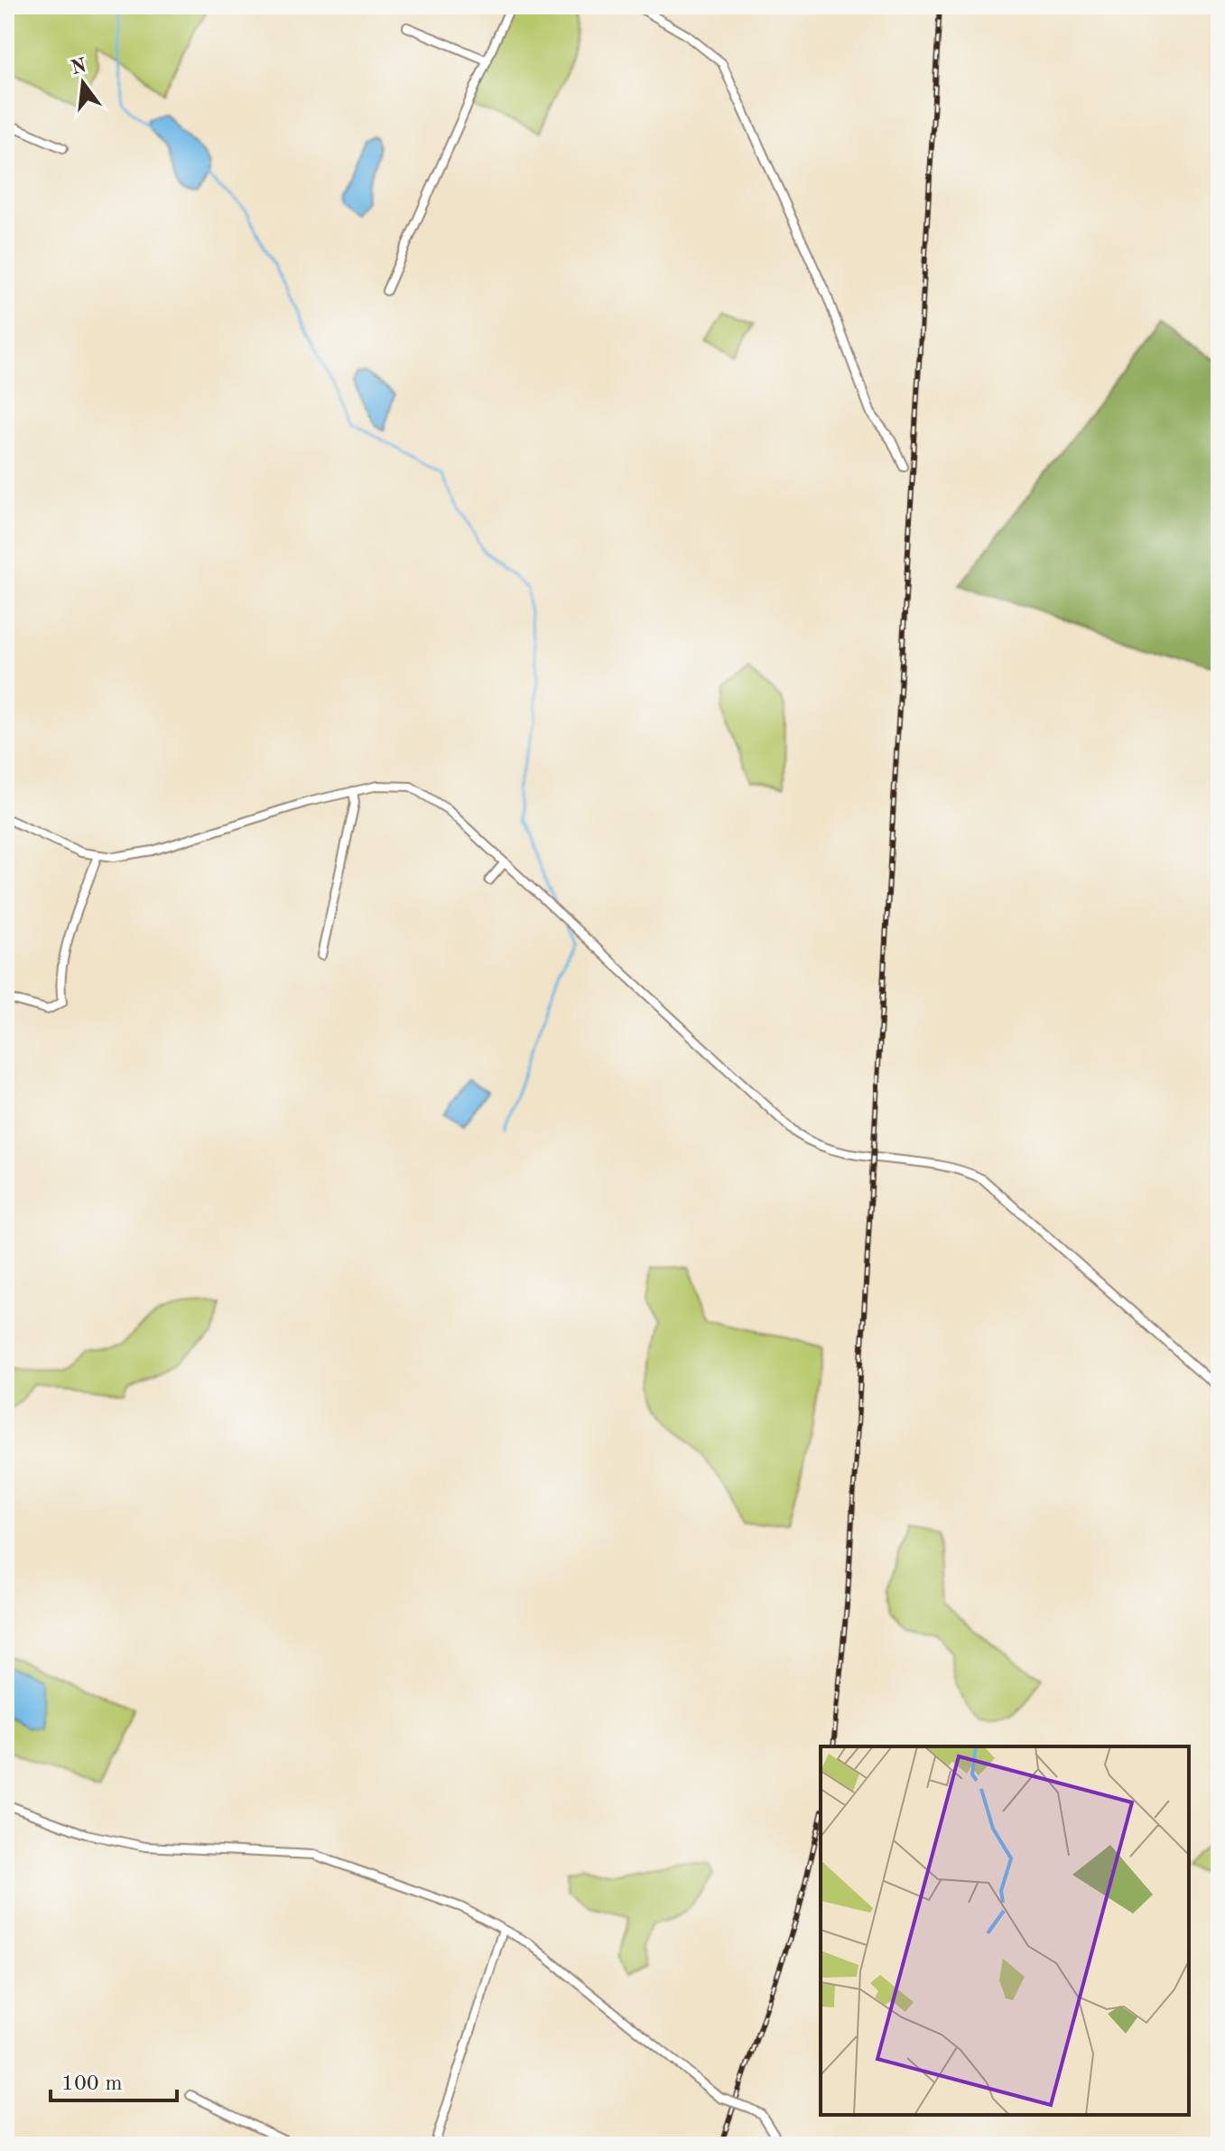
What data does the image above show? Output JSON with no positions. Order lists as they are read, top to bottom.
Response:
{
  "scale_bar": "100 m",
  "north": "top"
}
